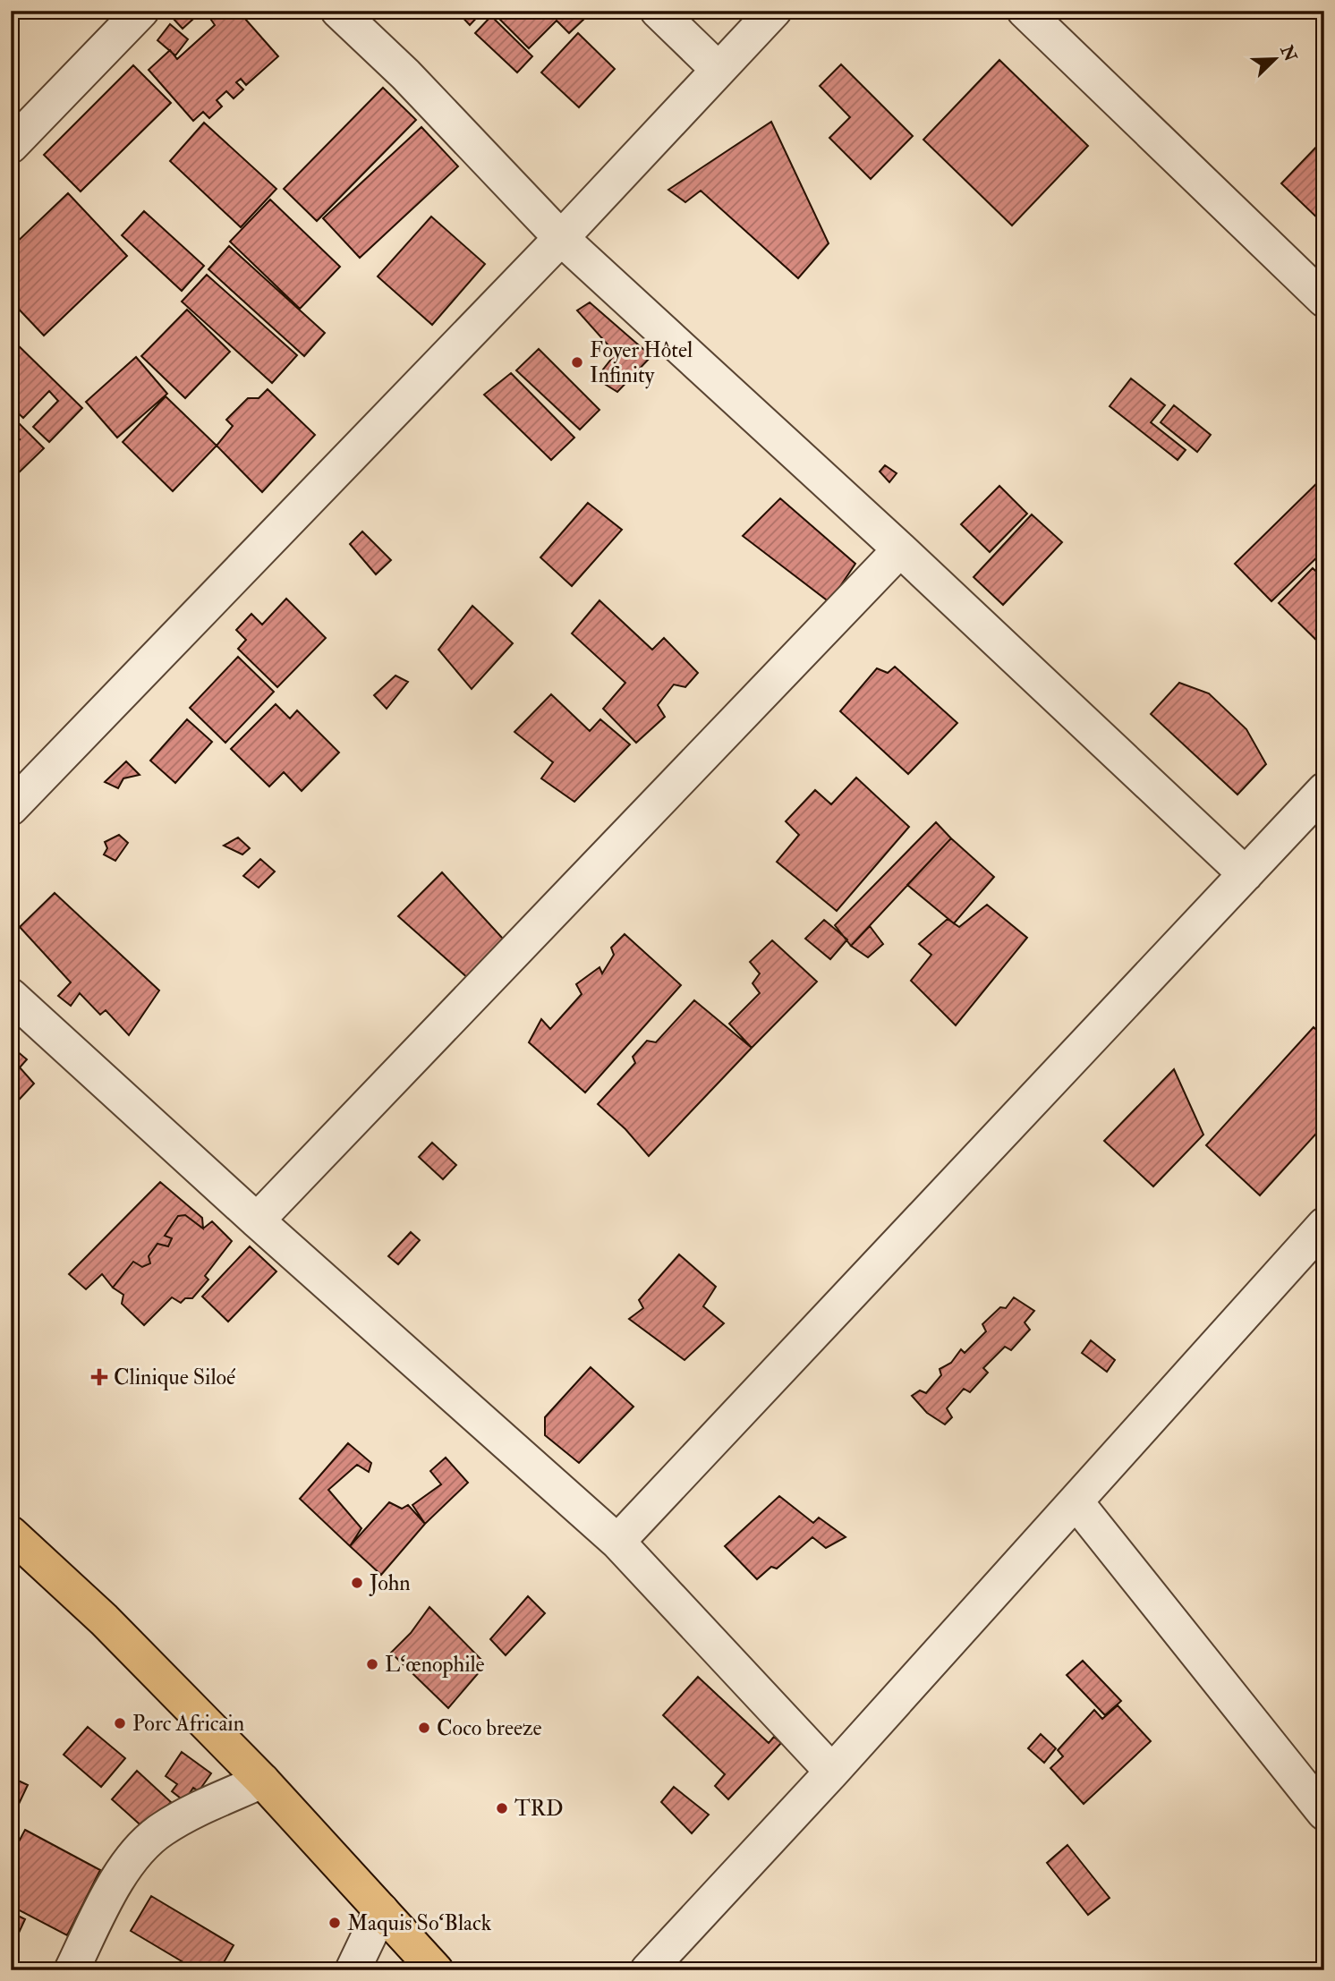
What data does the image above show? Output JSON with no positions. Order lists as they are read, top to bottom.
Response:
{
  "places": {
    "other": [
      "Foyer Hôtel Infinity",
      "John",
      "L‘œnophile",
      "Porc Africain",
      "Coco breeze",
      "TRD",
      "Maquis So‘Black"
    ],
    "health": ["Clinique Siloé"]
  },
  "north": "top right"
}
